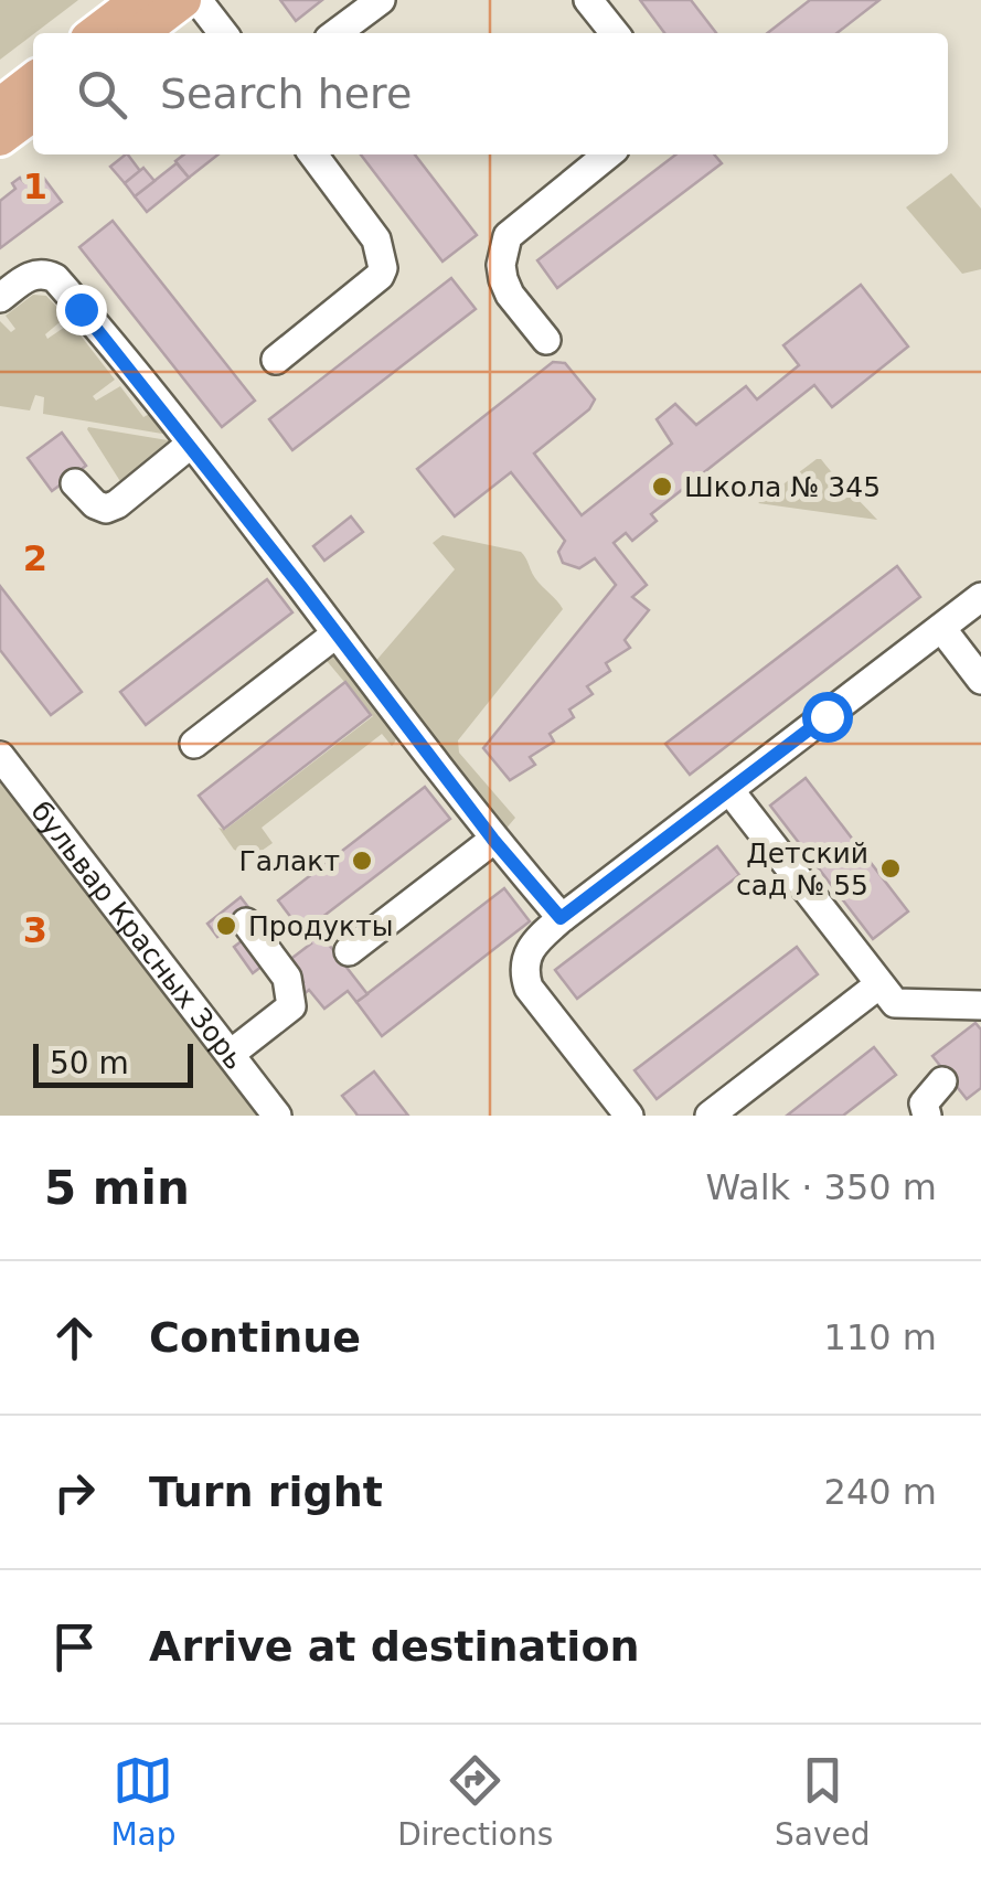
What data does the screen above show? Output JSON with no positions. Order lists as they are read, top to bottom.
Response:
{
  "streets": {
    "street": ["бульвар Красных Зорь"]
  },
  "places": [
    "Школа № 345",
    "Галакт",
    "Детский сад № 55",
    "Продукты"
  ],
  "scale_bar": "50 m",
  "page": {
    "search": "Search here",
    "scale": "50 m",
    "heading": ["5 min", "Walk · 350 m"],
    "list": [
      ["Continue", "110 m"],
      ["Turn right", "240 m"],
      "Arrive at destination"
    ],
    "nav": ["Map", "Directions", "Saved"]
  },
  "grid": {
    "rows": ["1", "2", "3"]
  }
}
